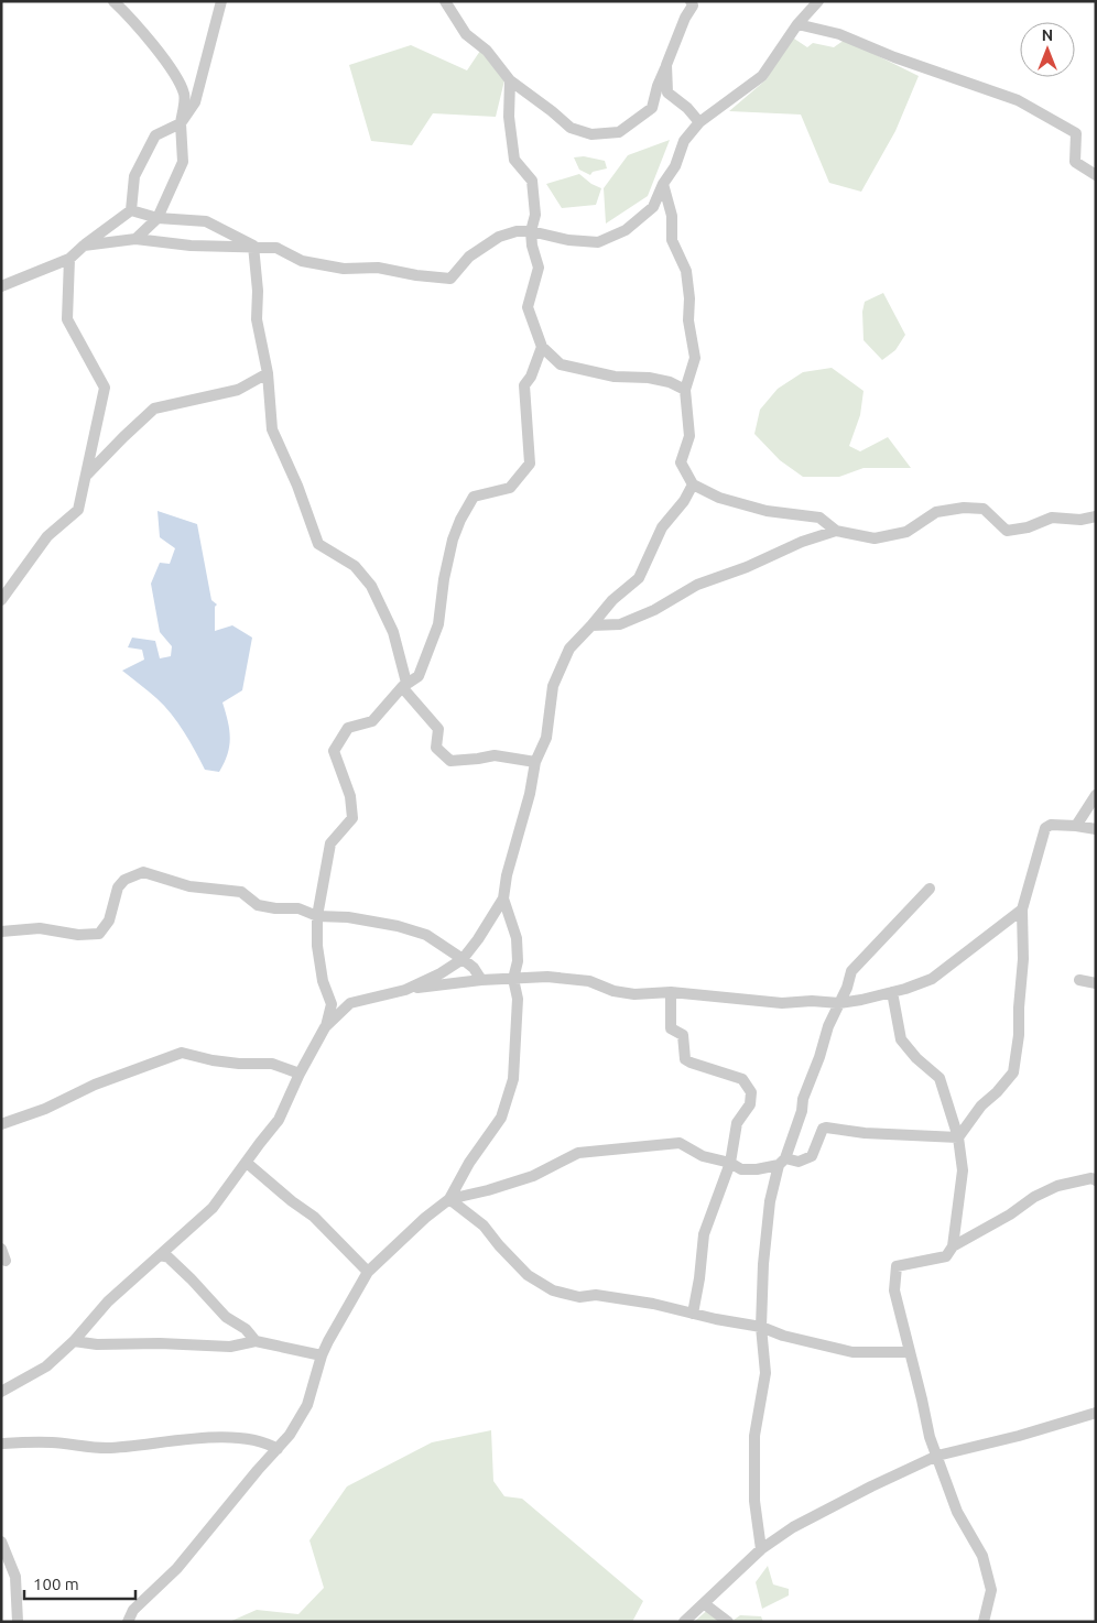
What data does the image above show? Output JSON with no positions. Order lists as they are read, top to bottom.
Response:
{
  "scale_bar": "100 m",
  "north": "top"
}
